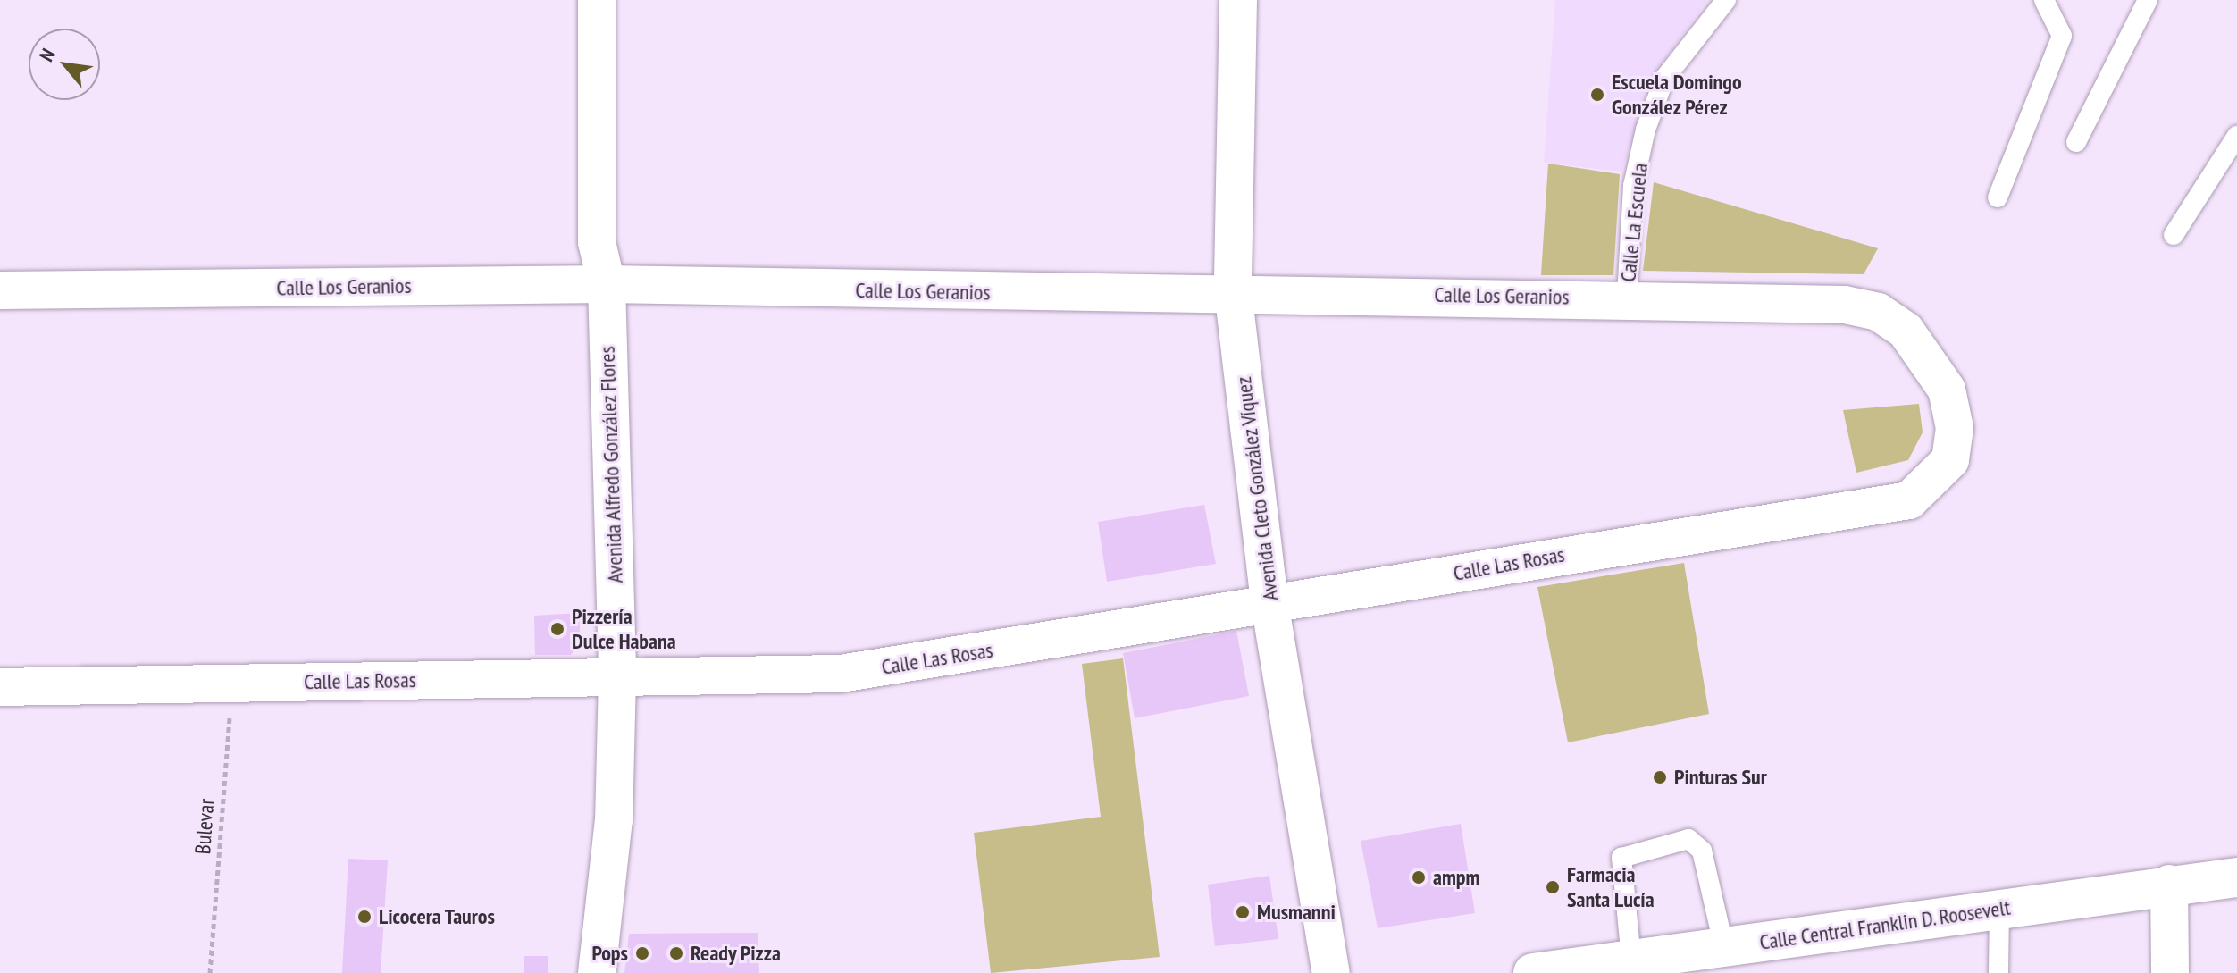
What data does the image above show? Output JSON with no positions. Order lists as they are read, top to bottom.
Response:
{
  "streets": {
    "main road": ["Calle Central Franklin D. Roosevelt"],
    "street": [
      "Calle Los Geranios",
      "Avenida Alfredo González Flores",
      "Avenida Cleto González Víquez",
      "Calle Las Rosas"
    ],
    "lane": ["Calle La Escuela"],
    "path": ["Bulevar"]
  },
  "crossings": [
    ["Calle La Escuela", "Calle Los Geranios"],
    ["Calle Los Geranios", "Avenida Alfredo González Flores"],
    ["Calle Los Geranios", "Avenida Cleto González Víquez"],
    ["Calle Los Geranios", "Calle Las Rosas"],
    ["Avenida Alfredo González Flores", "Calle Las Rosas"],
    ["Avenida Cleto González Víquez", "Calle Las Rosas"],
    ["Calle Las Rosas", "Bulevar"]
  ],
  "places": [
    "Escuela Domingo González Pérez",
    "Pizzería Dulce Habana",
    "Pinturas Sur",
    "ampm",
    "Farmacia Santa Lucía",
    "Musmanni",
    "Licocera Tauros",
    "Pops",
    "Ready Pizza"
  ],
  "north": "top left"
}
